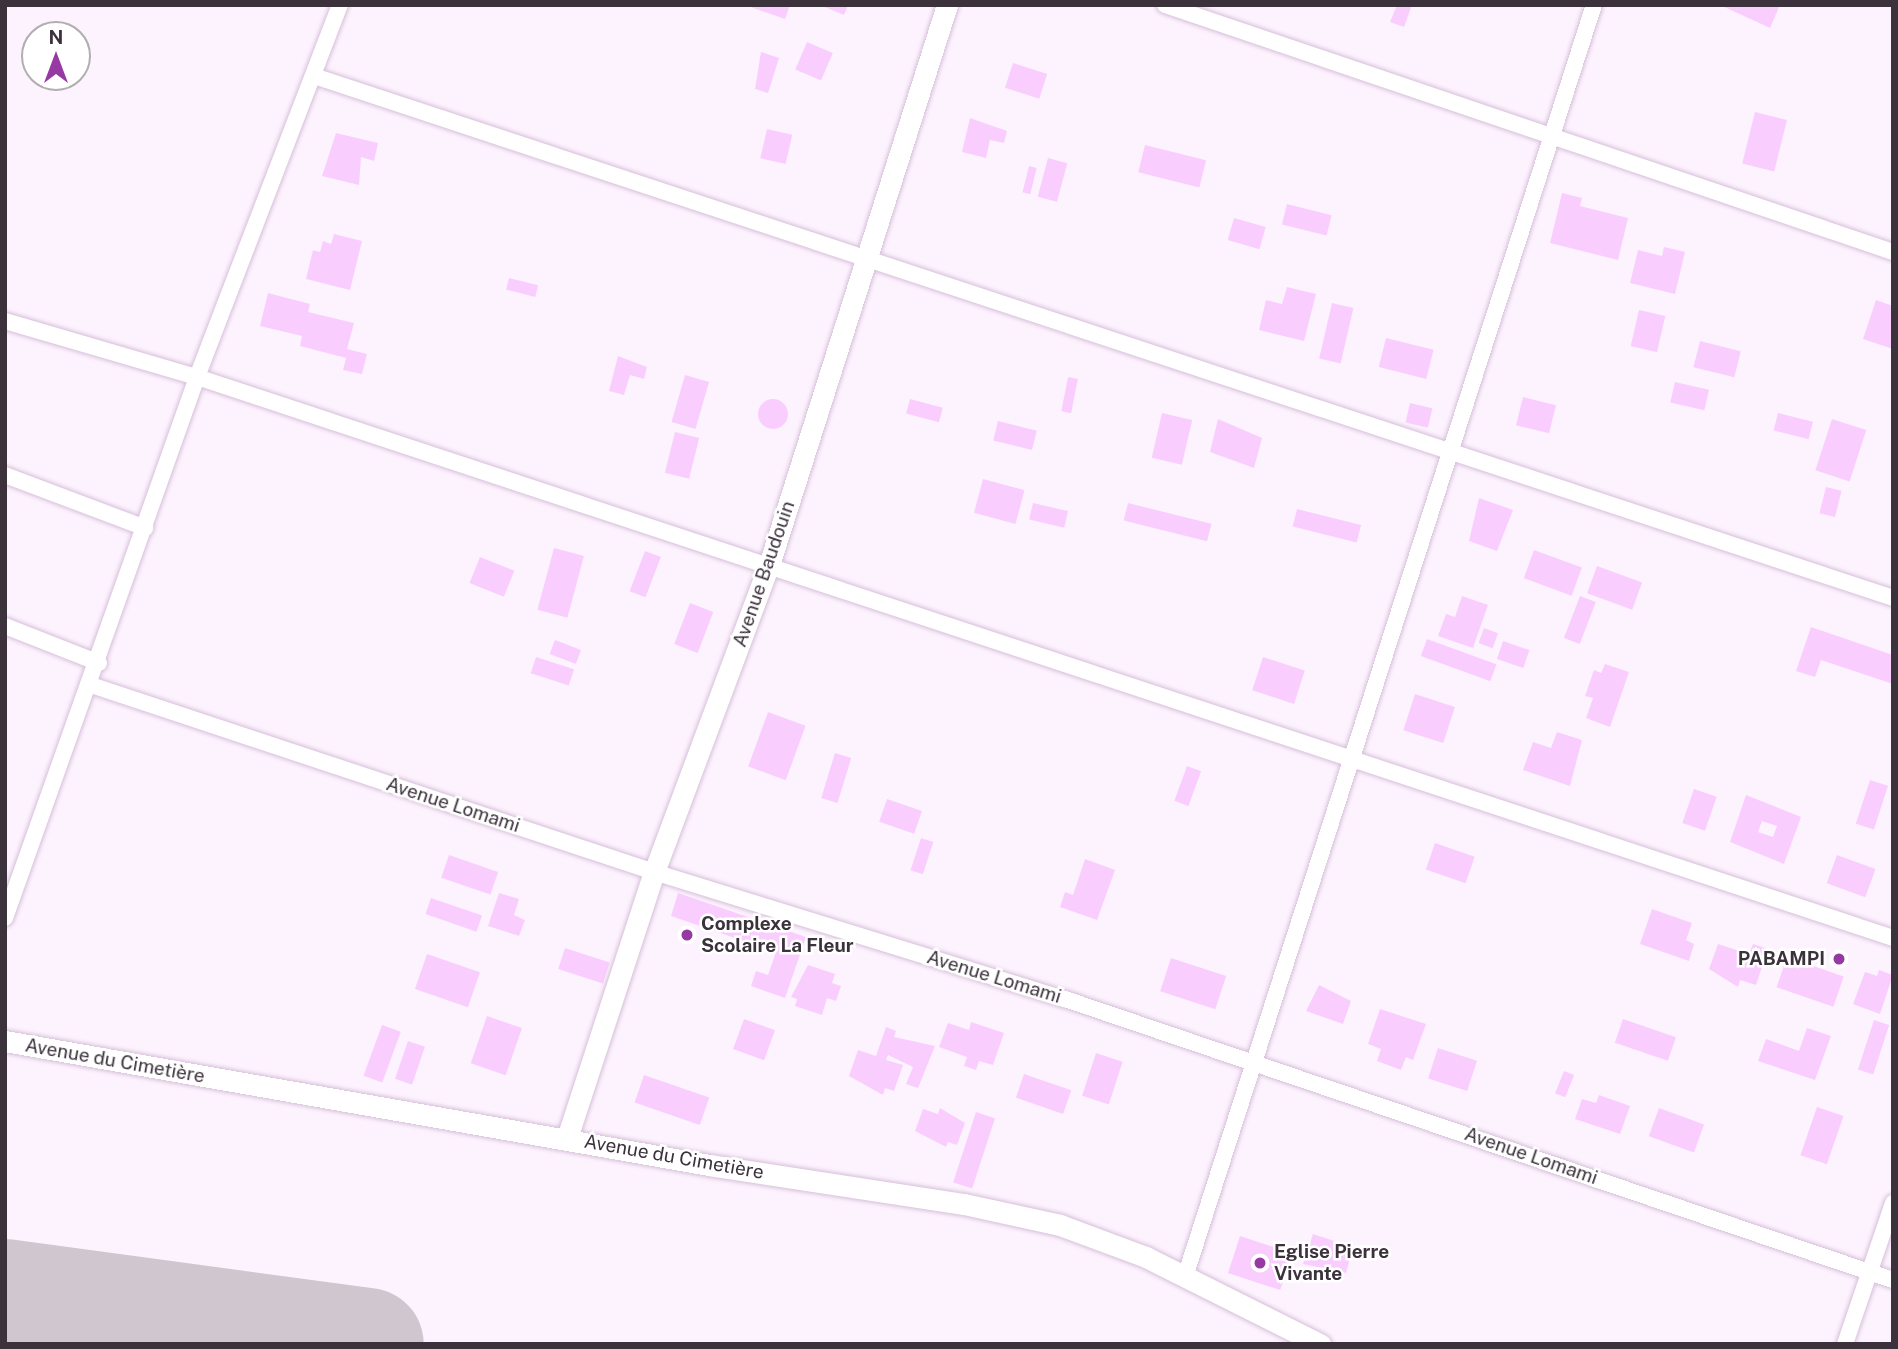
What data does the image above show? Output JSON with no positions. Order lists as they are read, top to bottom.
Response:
{
  "streets": {
    "street": ["Avenue Baudouin", "Avenue Lomami", "Avenue du Cimetière"]
  },
  "crossings": [
    ["Avenue Baudouin", "Avenue Lomami"],
    ["Avenue Baudouin", "Avenue du Cimetière"]
  ],
  "places": ["Complexe Scolaire La Fleur", "PABAMPI", "Eglise Pierre Vivante"],
  "north": "top"
}
